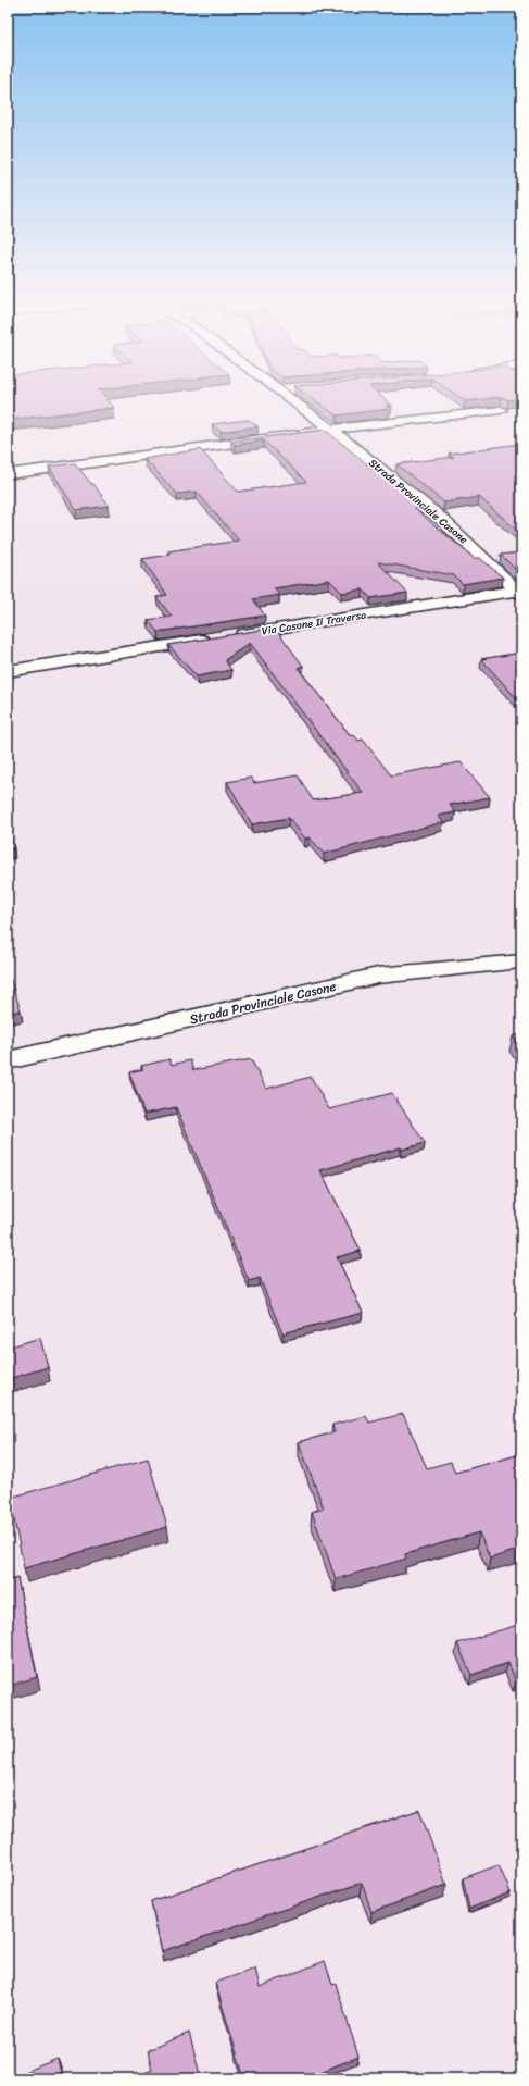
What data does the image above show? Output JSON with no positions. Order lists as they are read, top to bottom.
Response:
{
  "streets": {
    "street": ["Strada Provinciale Casone", "Via Casone II Traversa"]
  },
  "crossings": [
    ["Strada Provinciale Casone", "Via Casone II Traversa"]
  ]
}
